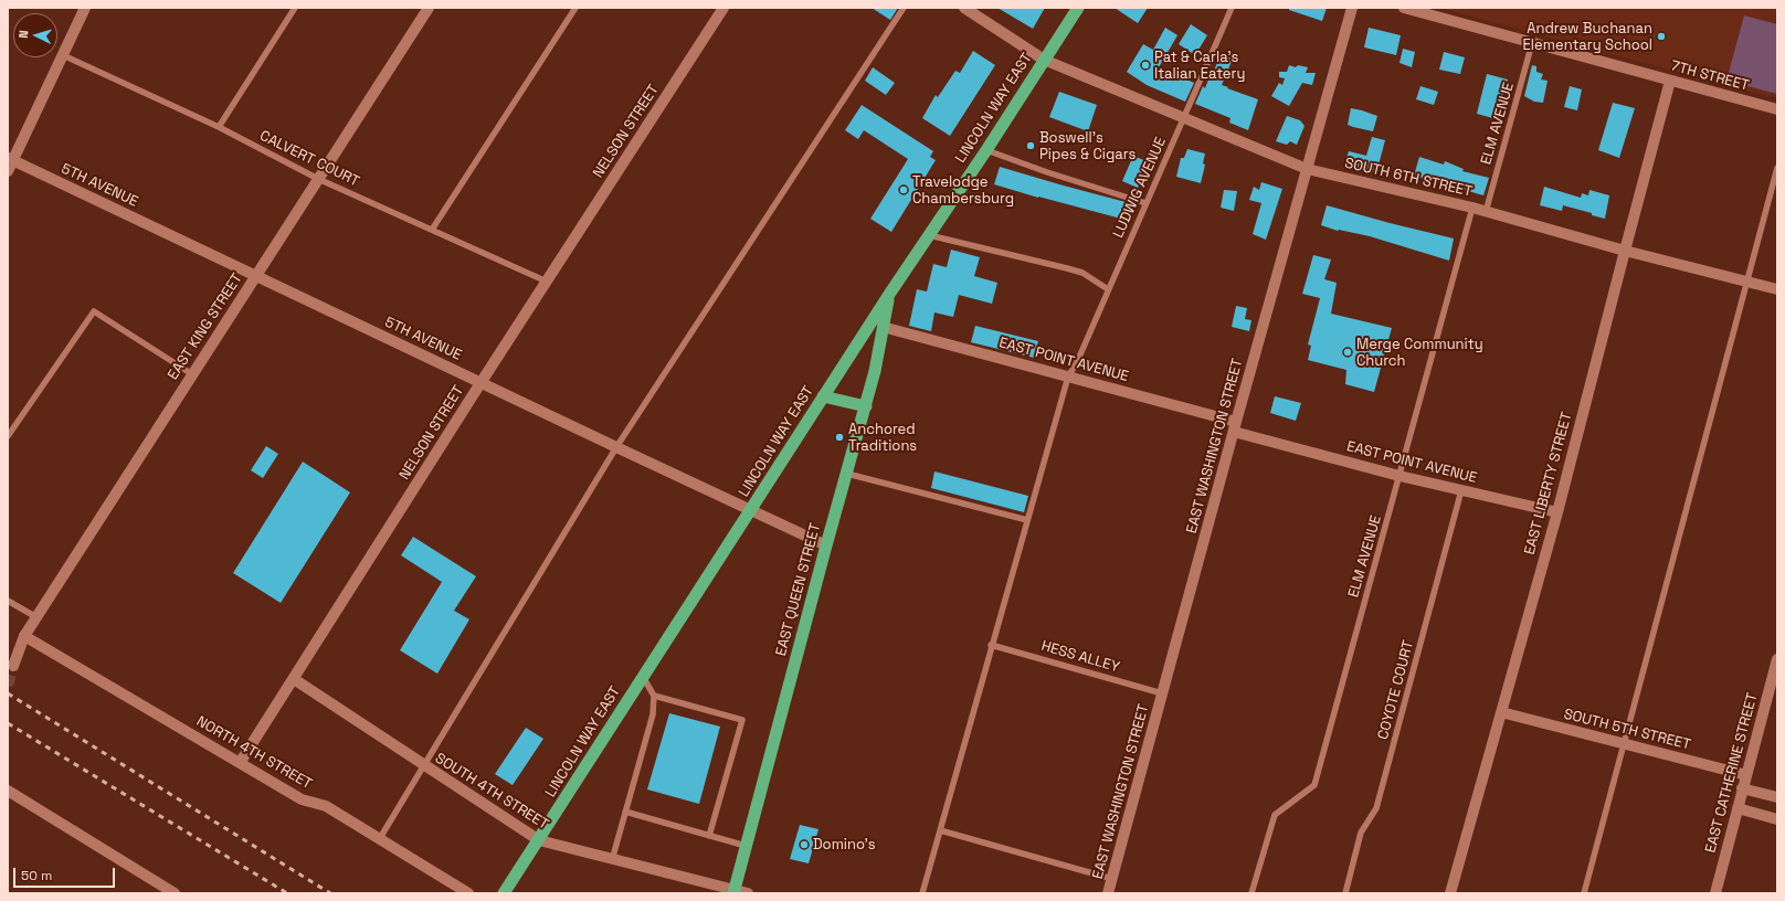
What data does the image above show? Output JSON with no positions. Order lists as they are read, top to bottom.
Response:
{
  "streets": {
    "highway": ["LINCOLN WAY EAST", "EAST QUEEN STREET"],
    "street": [
      "7TH STREET",
      "NELSON STREET",
      "SOUTH 6TH STREET",
      "5TH AVENUE",
      "EAST KING STREET",
      "EAST POINT AVENUE",
      "EAST WASHINGTON STREET",
      "EAST LIBERTY STREET",
      "SOUTH 5TH STREET",
      "NORTH 4TH STREET",
      "EAST CATHERINE STREET",
      "SOUTH 4TH STREET"
    ],
    "lane": [
      "ELM AVENUE",
      "CALVERT COURT",
      "LUDWIG AVENUE",
      "HESS ALLEY",
      "COYOTE COURT"
    ]
  },
  "crossings": [
    ["7TH STREET", "ELM AVENUE"],
    ["7TH STREET", "EAST LIBERTY STREET"],
    ["LINCOLN WAY EAST", "SOUTH 6TH STREET"],
    ["LINCOLN WAY EAST", "5TH AVENUE"],
    ["LINCOLN WAY EAST", "EAST QUEEN STREET"],
    ["LINCOLN WAY EAST", "SOUTH 4TH STREET"],
    ["ELM AVENUE", "SOUTH 6TH STREET"],
    ["ELM AVENUE", "EAST POINT AVENUE"],
    ["NELSON STREET", "CALVERT COURT"],
    ["NELSON STREET", "5TH AVENUE"],
    ["NELSON STREET", "NORTH 4TH STREET"],
    ["NELSON STREET", "SOUTH 4TH STREET"],
    ["CALVERT COURT", "EAST KING STREET"],
    ["SOUTH 6TH STREET", "LUDWIG AVENUE"],
    ["SOUTH 6TH STREET", "EAST WASHINGTON STREET"],
    ["SOUTH 6TH STREET", "EAST LIBERTY STREET"],
    ["5TH AVENUE", "EAST KING STREET"],
    ["5TH AVENUE", "EAST QUEEN STREET"],
    ["LUDWIG AVENUE", "EAST POINT AVENUE"],
    ["EAST KING STREET", "NORTH 4TH STREET"],
    ["EAST POINT AVENUE", "EAST WASHINGTON STREET"],
    ["EAST POINT AVENUE", "EAST LIBERTY STREET"],
    ["EAST POINT AVENUE", "EAST QUEEN STREET"],
    ["EAST POINT AVENUE", "COYOTE COURT"],
    ["EAST WASHINGTON STREET", "HESS ALLEY"],
    ["EAST LIBERTY STREET", "SOUTH 5TH STREET"],
    ["EAST QUEEN STREET", "SOUTH 4TH STREET"],
    ["SOUTH 5TH STREET", "EAST CATHERINE STREET"]
  ],
  "places": [
    "Andrew Buchanan Elementary School",
    "Pat & Carla's Italian Eatery",
    "Boswell's Pipes & Cigars",
    "Travelodge Chambersburg",
    "Merge Community Church",
    "Anchored Traditions",
    "Domino's"
  ],
  "scale_bar": "50 m",
  "north": "left"
}
